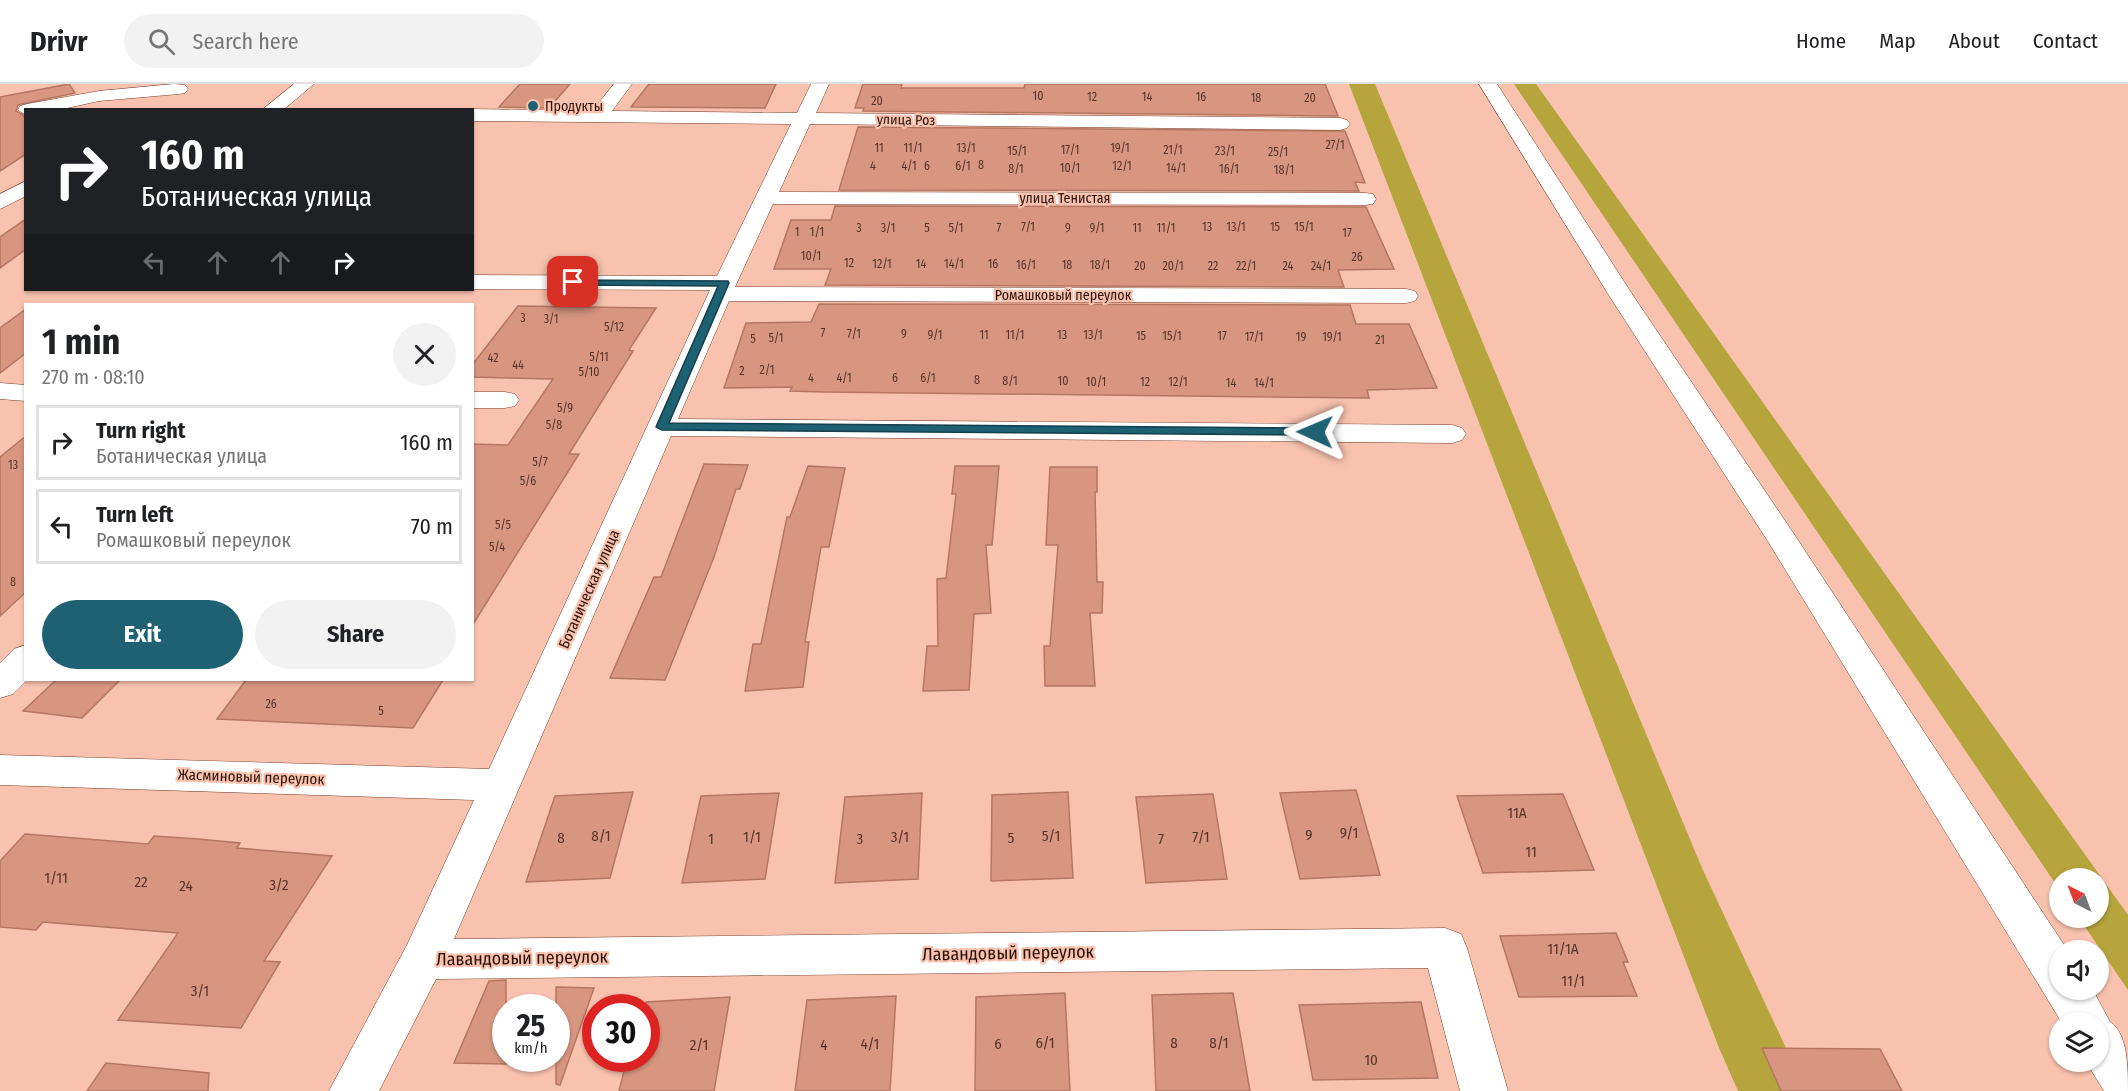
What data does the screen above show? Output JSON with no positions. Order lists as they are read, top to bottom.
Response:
{
  "streets": {
    "street": [
      "улица Роз",
      "улица Тенистая",
      "Ромашковый переулок",
      "Ботаническая улица",
      "Жасминовый переулок",
      "Лавандовый переулок"
    ]
  },
  "crossings": [
    ["улица Роз", "Ботаническая улица"],
    ["улица Тенистая", "Ботаническая улица"],
    ["Ромашковый переулок", "Ботаническая улица"],
    ["Ботаническая улица", "Жасминовый переулок"],
    ["Ботаническая улица", "Лавандовый переулок"]
  ],
  "places": ["Продукты"],
  "house_numbers": [
    "10",
    "12",
    "14",
    "16",
    "18",
    "20",
    "20",
    "27/1",
    "11",
    "11/1",
    "13/1",
    "19/1",
    "17/1",
    "21/1",
    "15/1",
    "23/1",
    "25/1",
    "8",
    "4",
    "4/1",
    "6",
    "6/1",
    "12/1",
    "10/1",
    "14/1",
    "8/1",
    "16/1",
    "18/1",
    "7/1",
    "13",
    "13/1",
    "15",
    "15/1",
    "3",
    "3/1",
    "5",
    "5/1",
    "7",
    "9",
    "9/1",
    "11",
    "11/1",
    "1",
    "1/1",
    "17",
    "10/1",
    "26",
    "12",
    "12/1",
    "14",
    "14/1",
    "16",
    "16/1",
    "18",
    "18/1",
    "20",
    "20/1",
    "22",
    "22/1",
    "24",
    "24/1",
    "3",
    "3/1",
    "5/12",
    "7",
    "7/1",
    "9",
    "9/1",
    "11",
    "11/1",
    "13",
    "13/1",
    "15",
    "15/1",
    "17",
    "17/1",
    "19",
    "19/1",
    "5/1",
    "5",
    "21",
    "5/11",
    "42",
    "44",
    "2/1",
    "2",
    "5/10",
    "4",
    "4/1",
    "6",
    "6/1",
    "8",
    "8/1",
    "10",
    "10/1",
    "12",
    "12/1",
    "14",
    "14/1",
    "5/9",
    "5/8",
    "5/7",
    "13",
    "5/6",
    "5/5",
    "5/4",
    "8",
    "26",
    "5",
    "11А",
    "9/1",
    "9",
    "8/1",
    "5/1",
    "1/1",
    "3/1",
    "7/1",
    "8",
    "5",
    "1",
    "3",
    "7",
    "11",
    "1/11",
    "22",
    "3/2",
    "24",
    "11/1А",
    "11/1",
    "3/1",
    "6/1",
    "8",
    "8/1",
    "4/1",
    "6",
    "2/1",
    "4",
    "10"
  ],
  "north": "top left",
  "page": {
    "header": "Drivr",
    "search": "Search here",
    "nav": [
      "Home",
      "Map",
      "About",
      "Contact"
    ],
    "turn": ["160 m", "Ботаническая улица"],
    "heading": ["1 min", "270 m · 08:10"],
    "list": [
      {
        "name": "Turn right",
        "note": "Ботаническая улица",
        "value": "160 m"
      },
      {
        "name": "Turn left",
        "note": "Ромашковый переулок",
        "value": "70 m"
      }
    ],
    "buttons": ["Exit", "Share"],
    "speed": "25 km/h",
    "limit": "30"
  }
}
